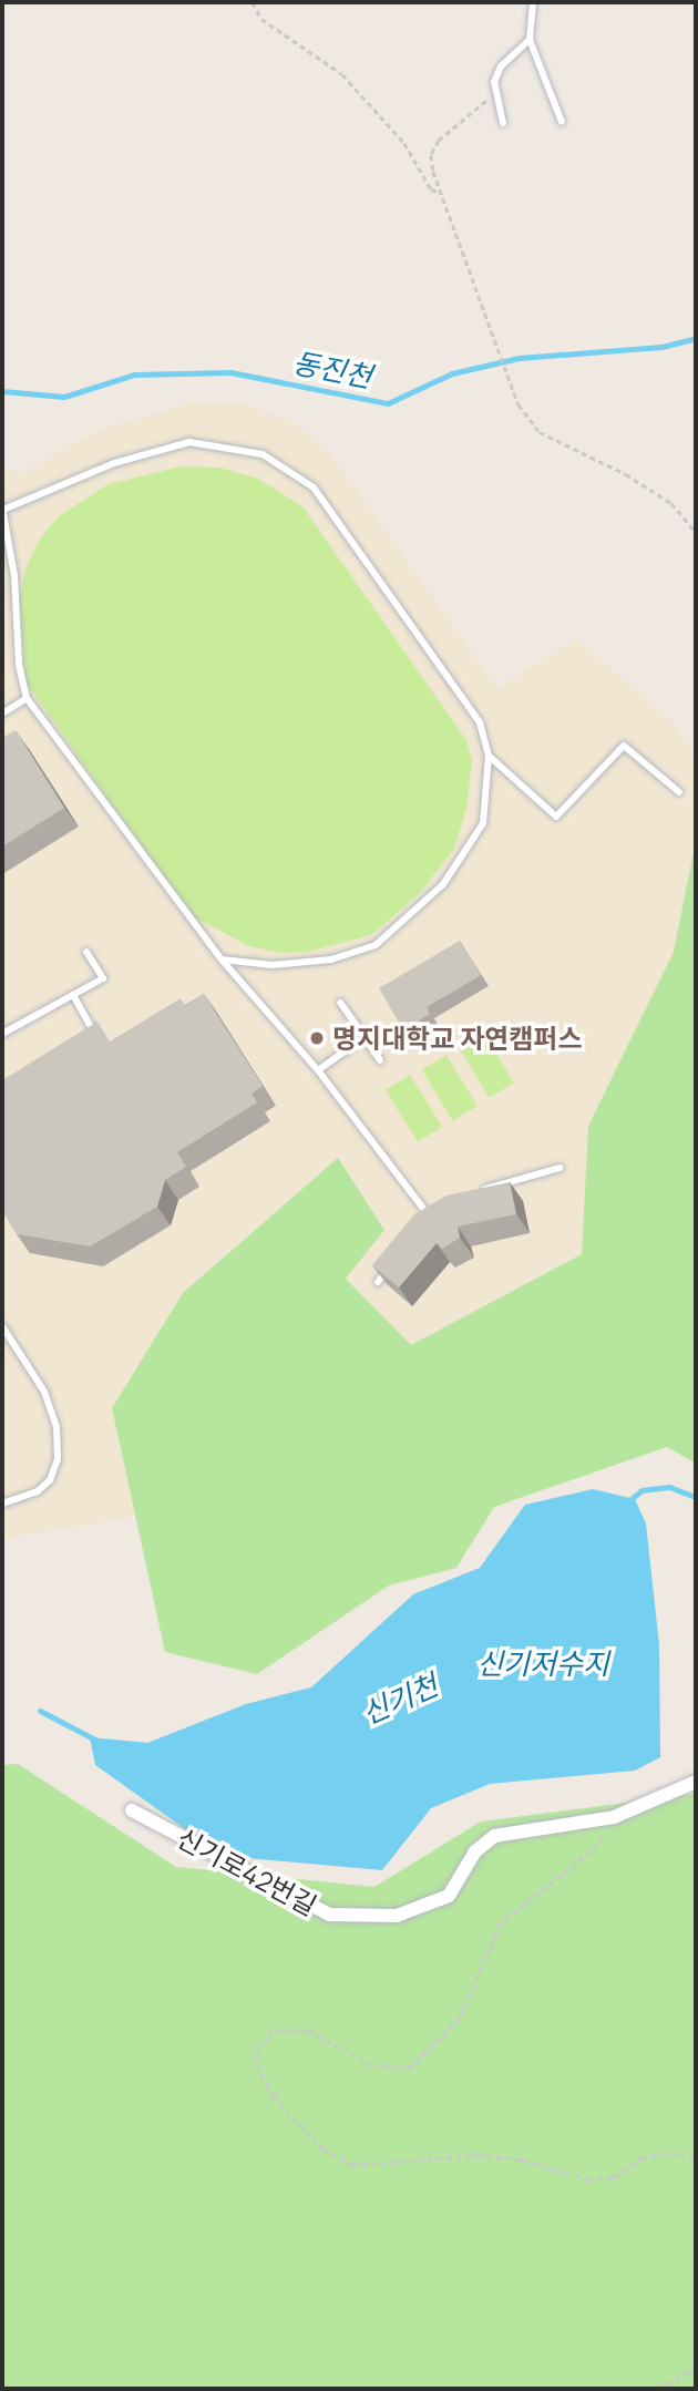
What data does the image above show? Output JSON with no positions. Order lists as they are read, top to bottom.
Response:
{
  "streets": {
    "street": ["신기로42번길"]
  },
  "water": ["동진천", "신기저수지", "신기천"],
  "places": ["명지대학교 자연캠퍼스"]
}
